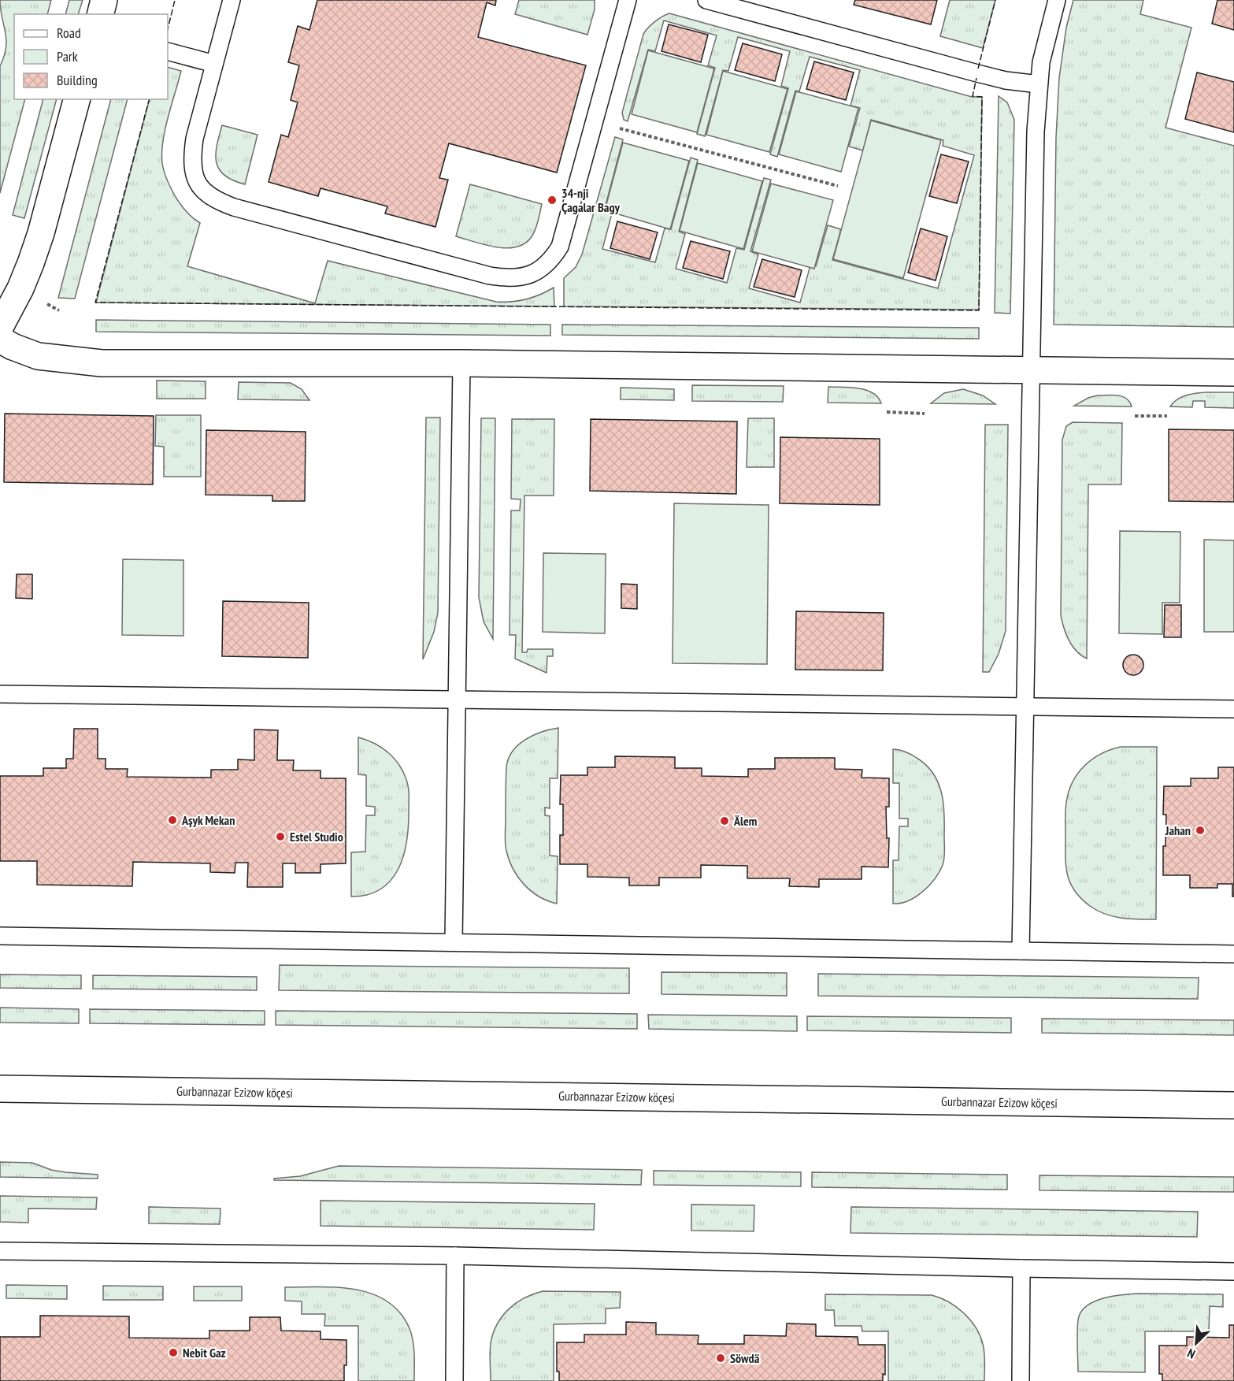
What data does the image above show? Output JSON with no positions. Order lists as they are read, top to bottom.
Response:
{
  "streets": {
    "street": ["Gurbannazar Ezizow köçesi"]
  },
  "places": [
    "34-nji Çagalar Bagy",
    "Aşyk Mekan",
    "Älem",
    "Jahan",
    "Estel Studio",
    "Nebit Gaz",
    "Söwdä"
  ],
  "legend": ["Road", "Park", "Building"],
  "north": "bottom left"
}
